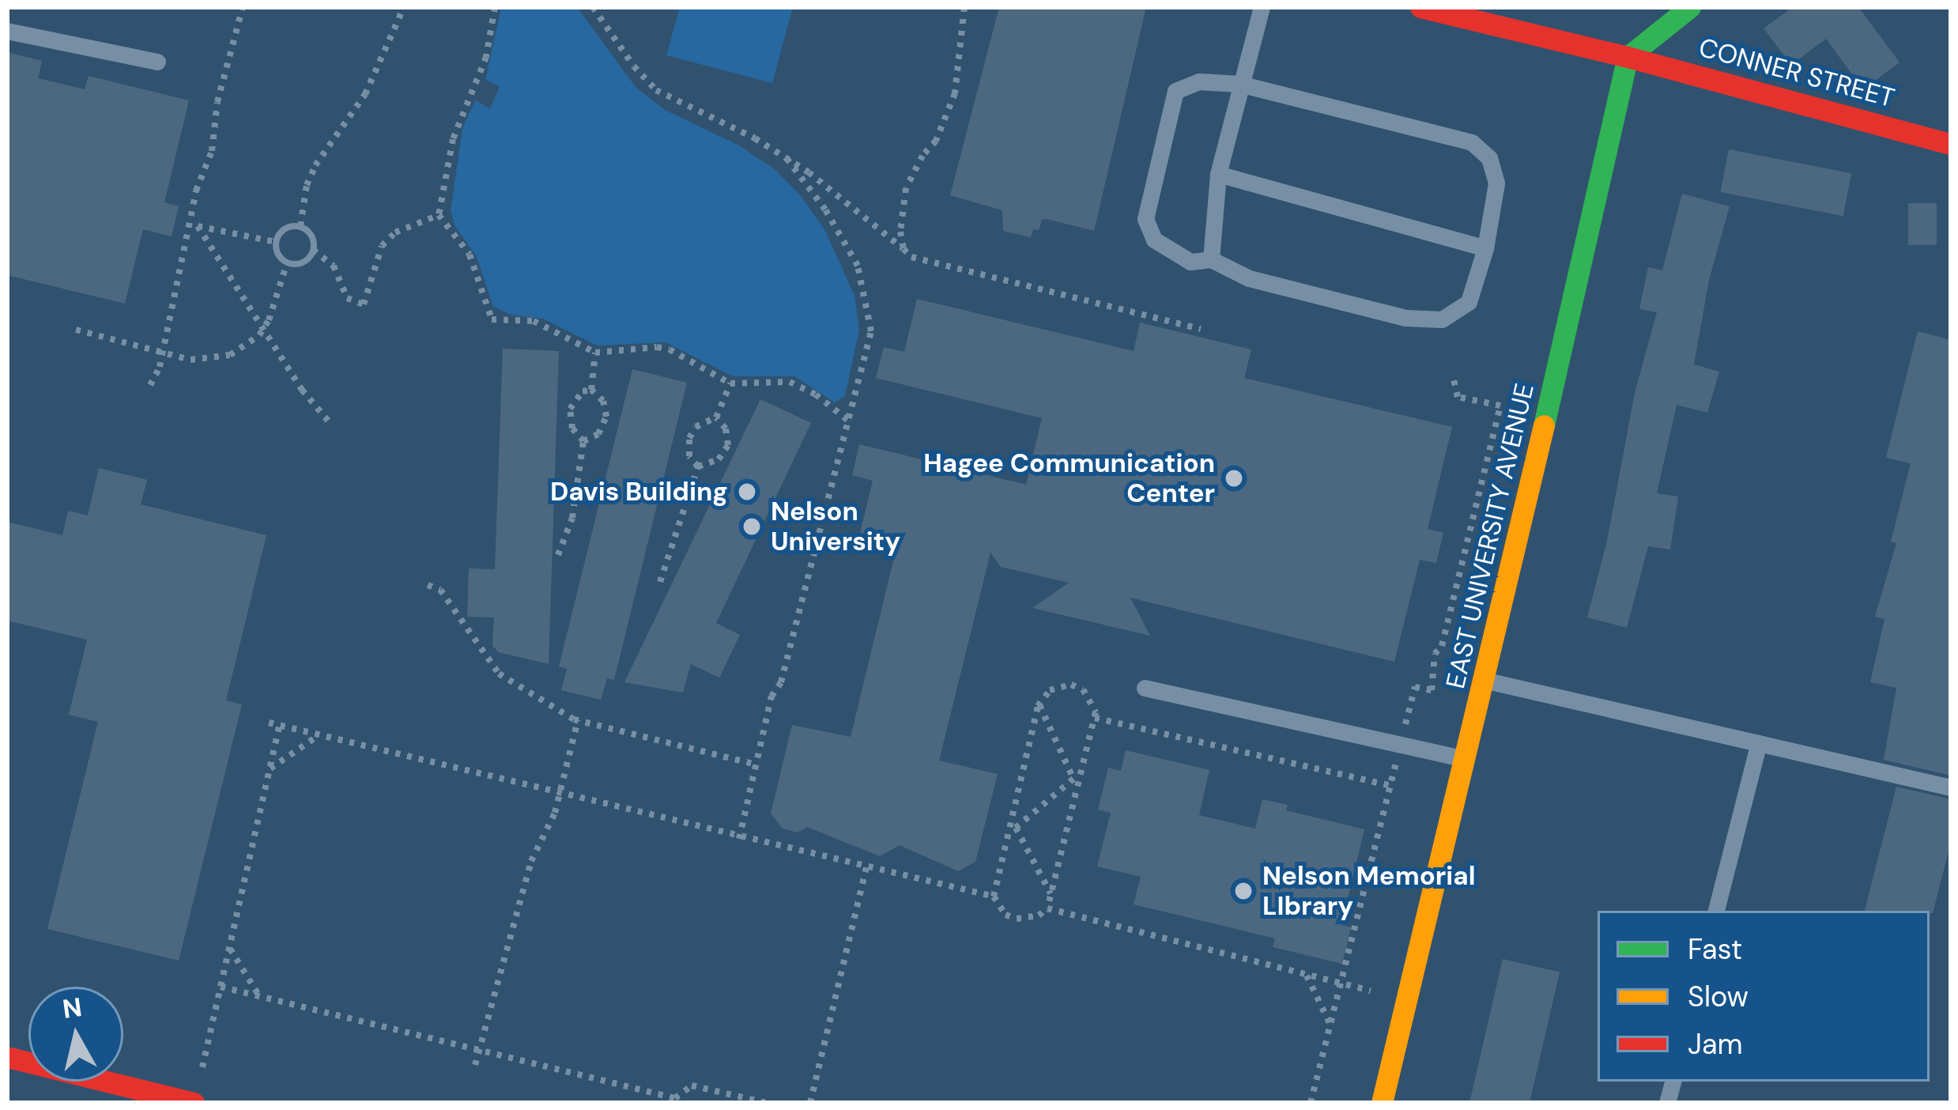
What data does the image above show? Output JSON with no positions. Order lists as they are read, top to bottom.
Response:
{
  "streets": {
    "street": ["CONNER STREET", "EAST UNIVERSITY AVENUE"]
  },
  "crossings": [
    ["CONNER STREET", "EAST UNIVERSITY AVENUE"]
  ],
  "places": [
    "Hagee Communication Center",
    "Davis Building",
    "Nelson University",
    "Nelson Memorial LIbrary"
  ],
  "legend": ["Fast", "Slow", "Jam"],
  "north": "top"
}
